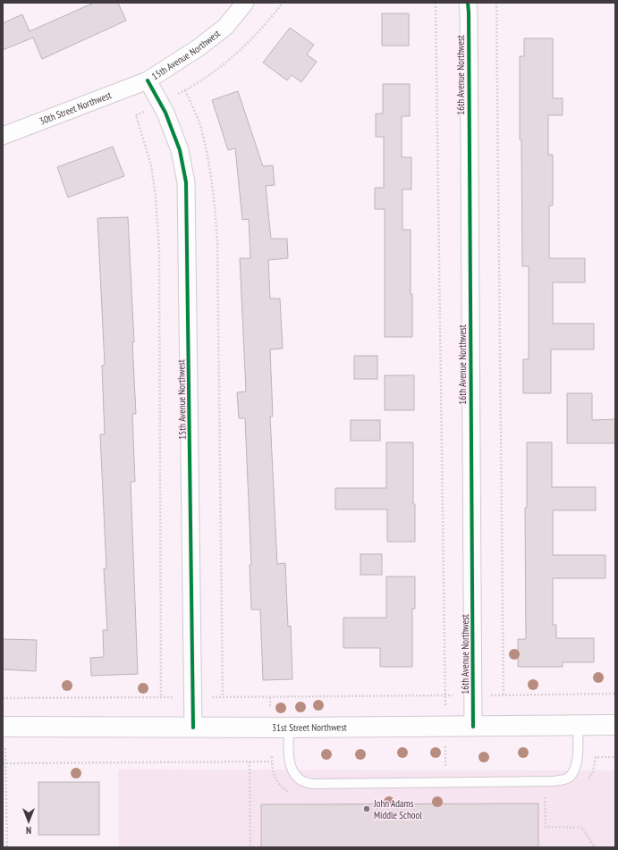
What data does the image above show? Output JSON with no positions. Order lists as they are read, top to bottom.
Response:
{
  "streets": {
    "street": [
      "15th Avenue Northwest",
      "16th Avenue Northwest",
      "30th Street Northwest",
      "31st Street Northwest"
    ]
  },
  "crossings": [
    ["15th Avenue Northwest", "30th Street Northwest"],
    ["15th Avenue Northwest", "31st Street Northwest"],
    ["16th Avenue Northwest", "31st Street Northwest"]
  ],
  "places": ["John Adams Middle School"],
  "north": "bottom"
}
